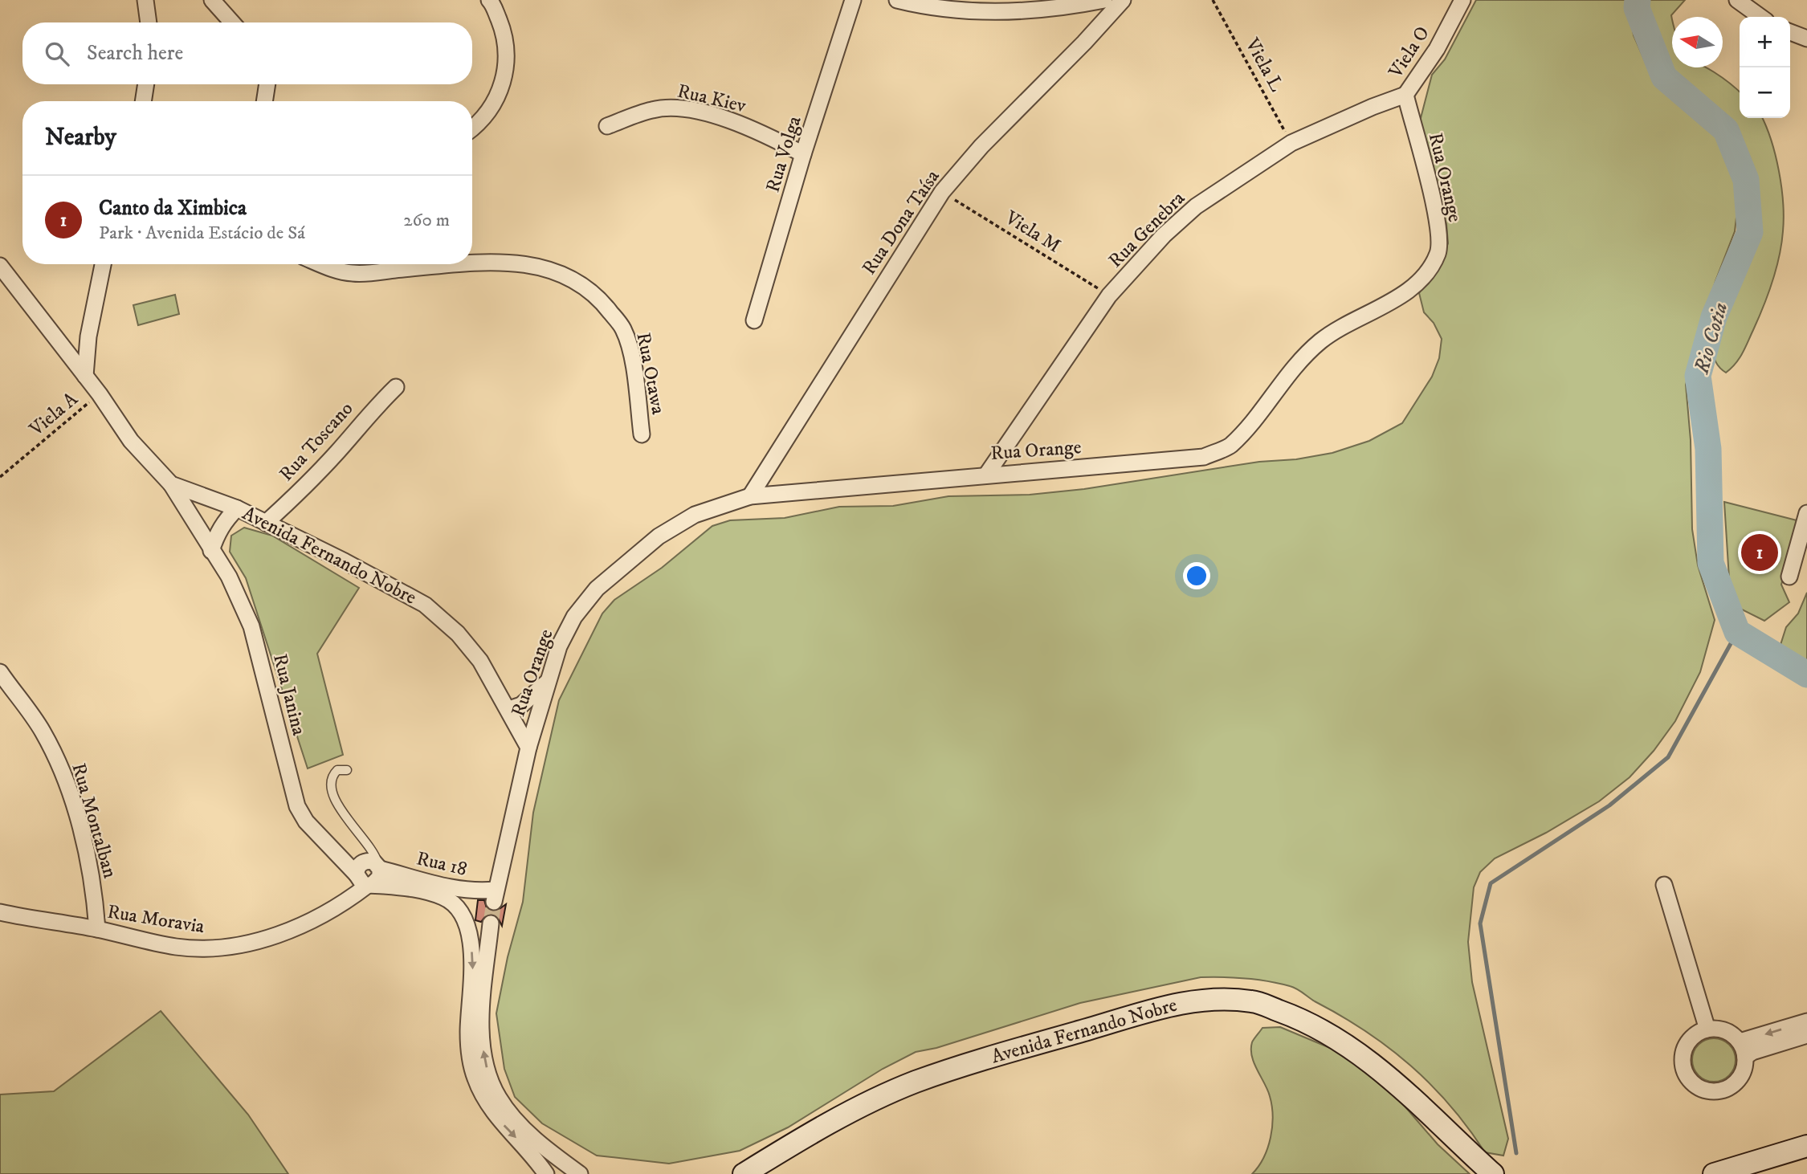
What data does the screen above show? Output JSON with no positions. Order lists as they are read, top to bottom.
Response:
{
  "streets": {
    "main road": ["Avenida Fernando Nobre"],
    "street": [
      "Viela O",
      "Rua Kiev",
      "Rua Volga",
      "Rua Orange",
      "Rua Dona Taísa",
      "Rua Genebra",
      "Rua Otawa",
      "Rua Toscano",
      "Rua Janina",
      "Rua Montalban",
      "Rua 18",
      "Rua Moravia"
    ],
    "path": ["Viela L", "Viela M", "Viela A"]
  },
  "crossings": [
    ["Viela O", "Rua Orange"],
    ["Viela O", "Rua Genebra"],
    ["Viela L", "Rua Genebra"],
    ["Rua Kiev", "Rua Volga"],
    ["Rua Orange", "Rua Dona Taísa"],
    ["Rua Orange", "Rua Genebra"],
    ["Rua Orange", "Avenida Fernando Nobre"],
    ["Rua Orange", "Rua 18"],
    ["Rua Dona Taísa", "Viela M"],
    ["Rua Genebra", "Viela M"],
    ["Viela A", "Avenida Fernando Nobre"],
    ["Rua Toscano", "Avenida Fernando Nobre"],
    ["Avenida Fernando Nobre", "Rua Janina"],
    ["Avenida Fernando Nobre", "Rua 18"],
    ["Rua Janina", "Rua 18"],
    ["Rua Janina", "Rua Moravia"],
    ["Rua Montalban", "Rua Moravia"],
    ["Rua 18", "Rua Moravia"]
  ],
  "one_way": ["Rua 18"],
  "water": ["Rio Cotia"],
  "north": "left",
  "page": {
    "map_buttons": ["+", "−"],
    "search": "Search here",
    "heading": "Nearby",
    "list": [
      {
        "mark": "1",
        "name": "Canto da Ximbica",
        "note": "Park · Avenida Estácio de Sá",
        "value": "260 m"
      }
    ],
    "pins": "1"
  }
}
